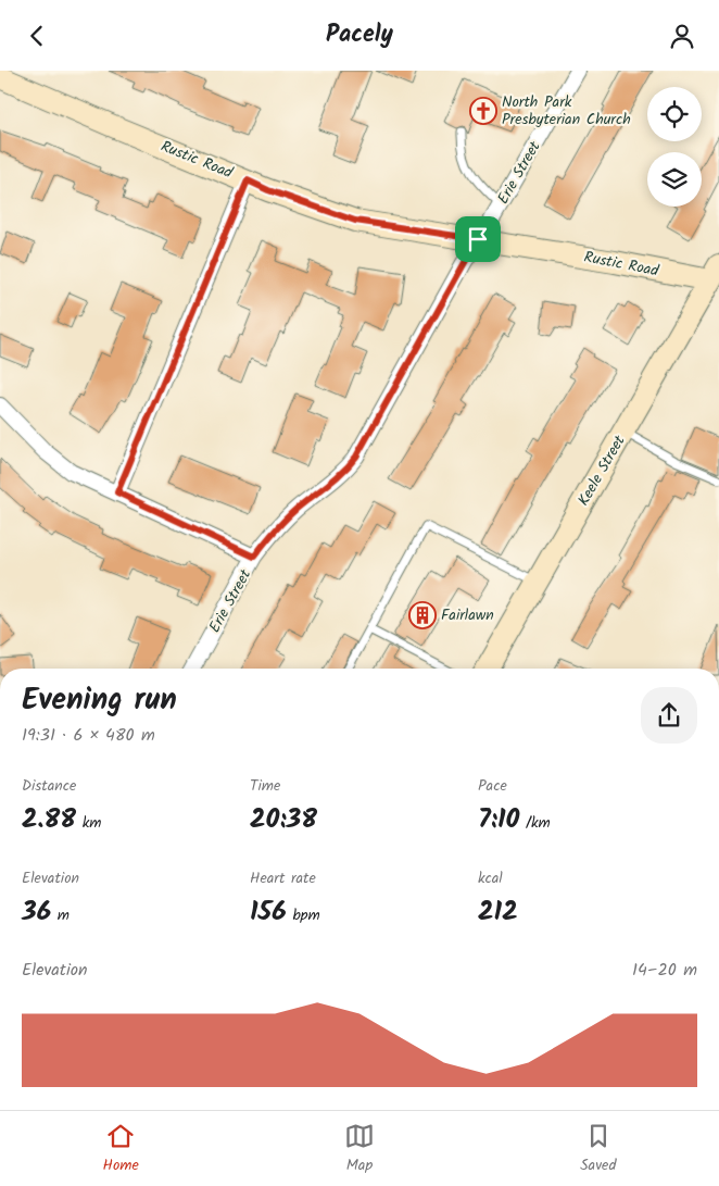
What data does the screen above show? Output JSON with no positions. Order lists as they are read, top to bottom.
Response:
{
  "streets": {
    "street": ["Rustic Road", "Erie Street", "Keele Street"]
  },
  "crossings": [
    ["Rustic Road", "Erie Street"],
    ["Rustic Road", "Keele Street"]
  ],
  "places": {
    "church": ["North Park Presbyterian Church"],
    "building": ["Fairlawn"]
  },
  "page": {
    "header": "Pacely",
    "heading": ["Evening run", "19:31 · 6 × 480 m"],
    "stats": [
      ["Distance", "2.88 km"],
      ["Time", "20:38"],
      ["Pace", "7:10 /km"],
      ["Elevation", "36 m"],
      ["Heart rate", "156 bpm"],
      ["kcal", "212"]
    ],
    "chart": ["Elevation", "14–20 m"],
    "tabs": ["Home", "Map", "Saved"]
  }
}
